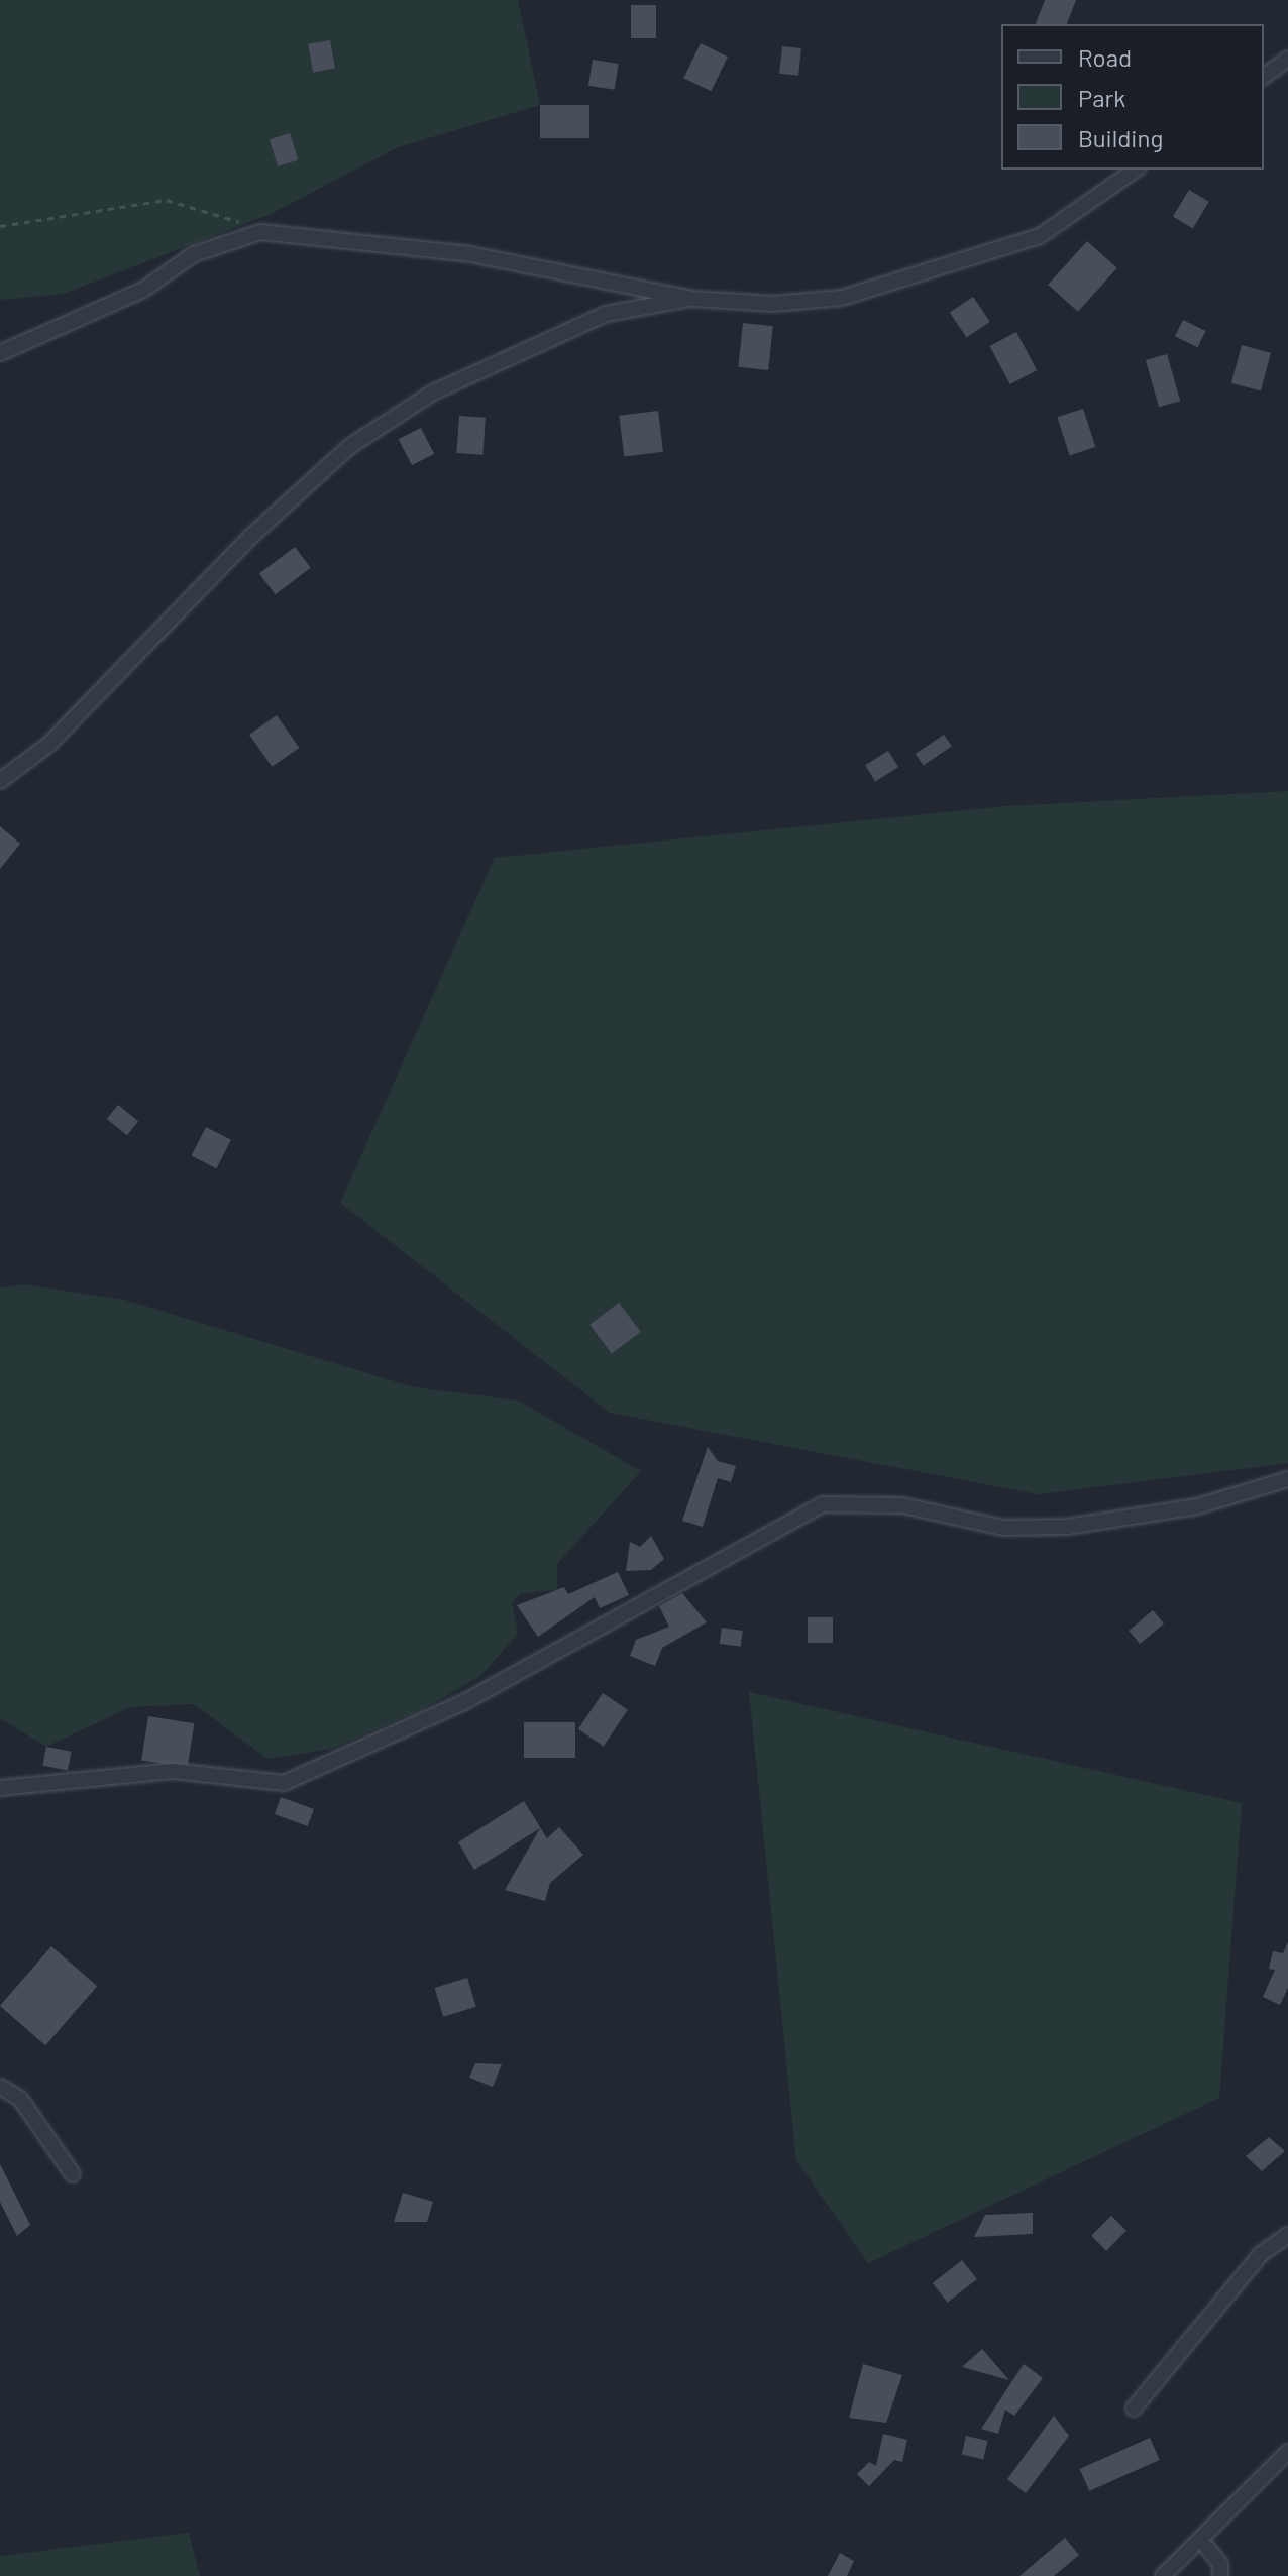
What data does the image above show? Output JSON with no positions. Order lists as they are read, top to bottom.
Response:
{
  "legend": ["Road", "Park", "Building"]
}
